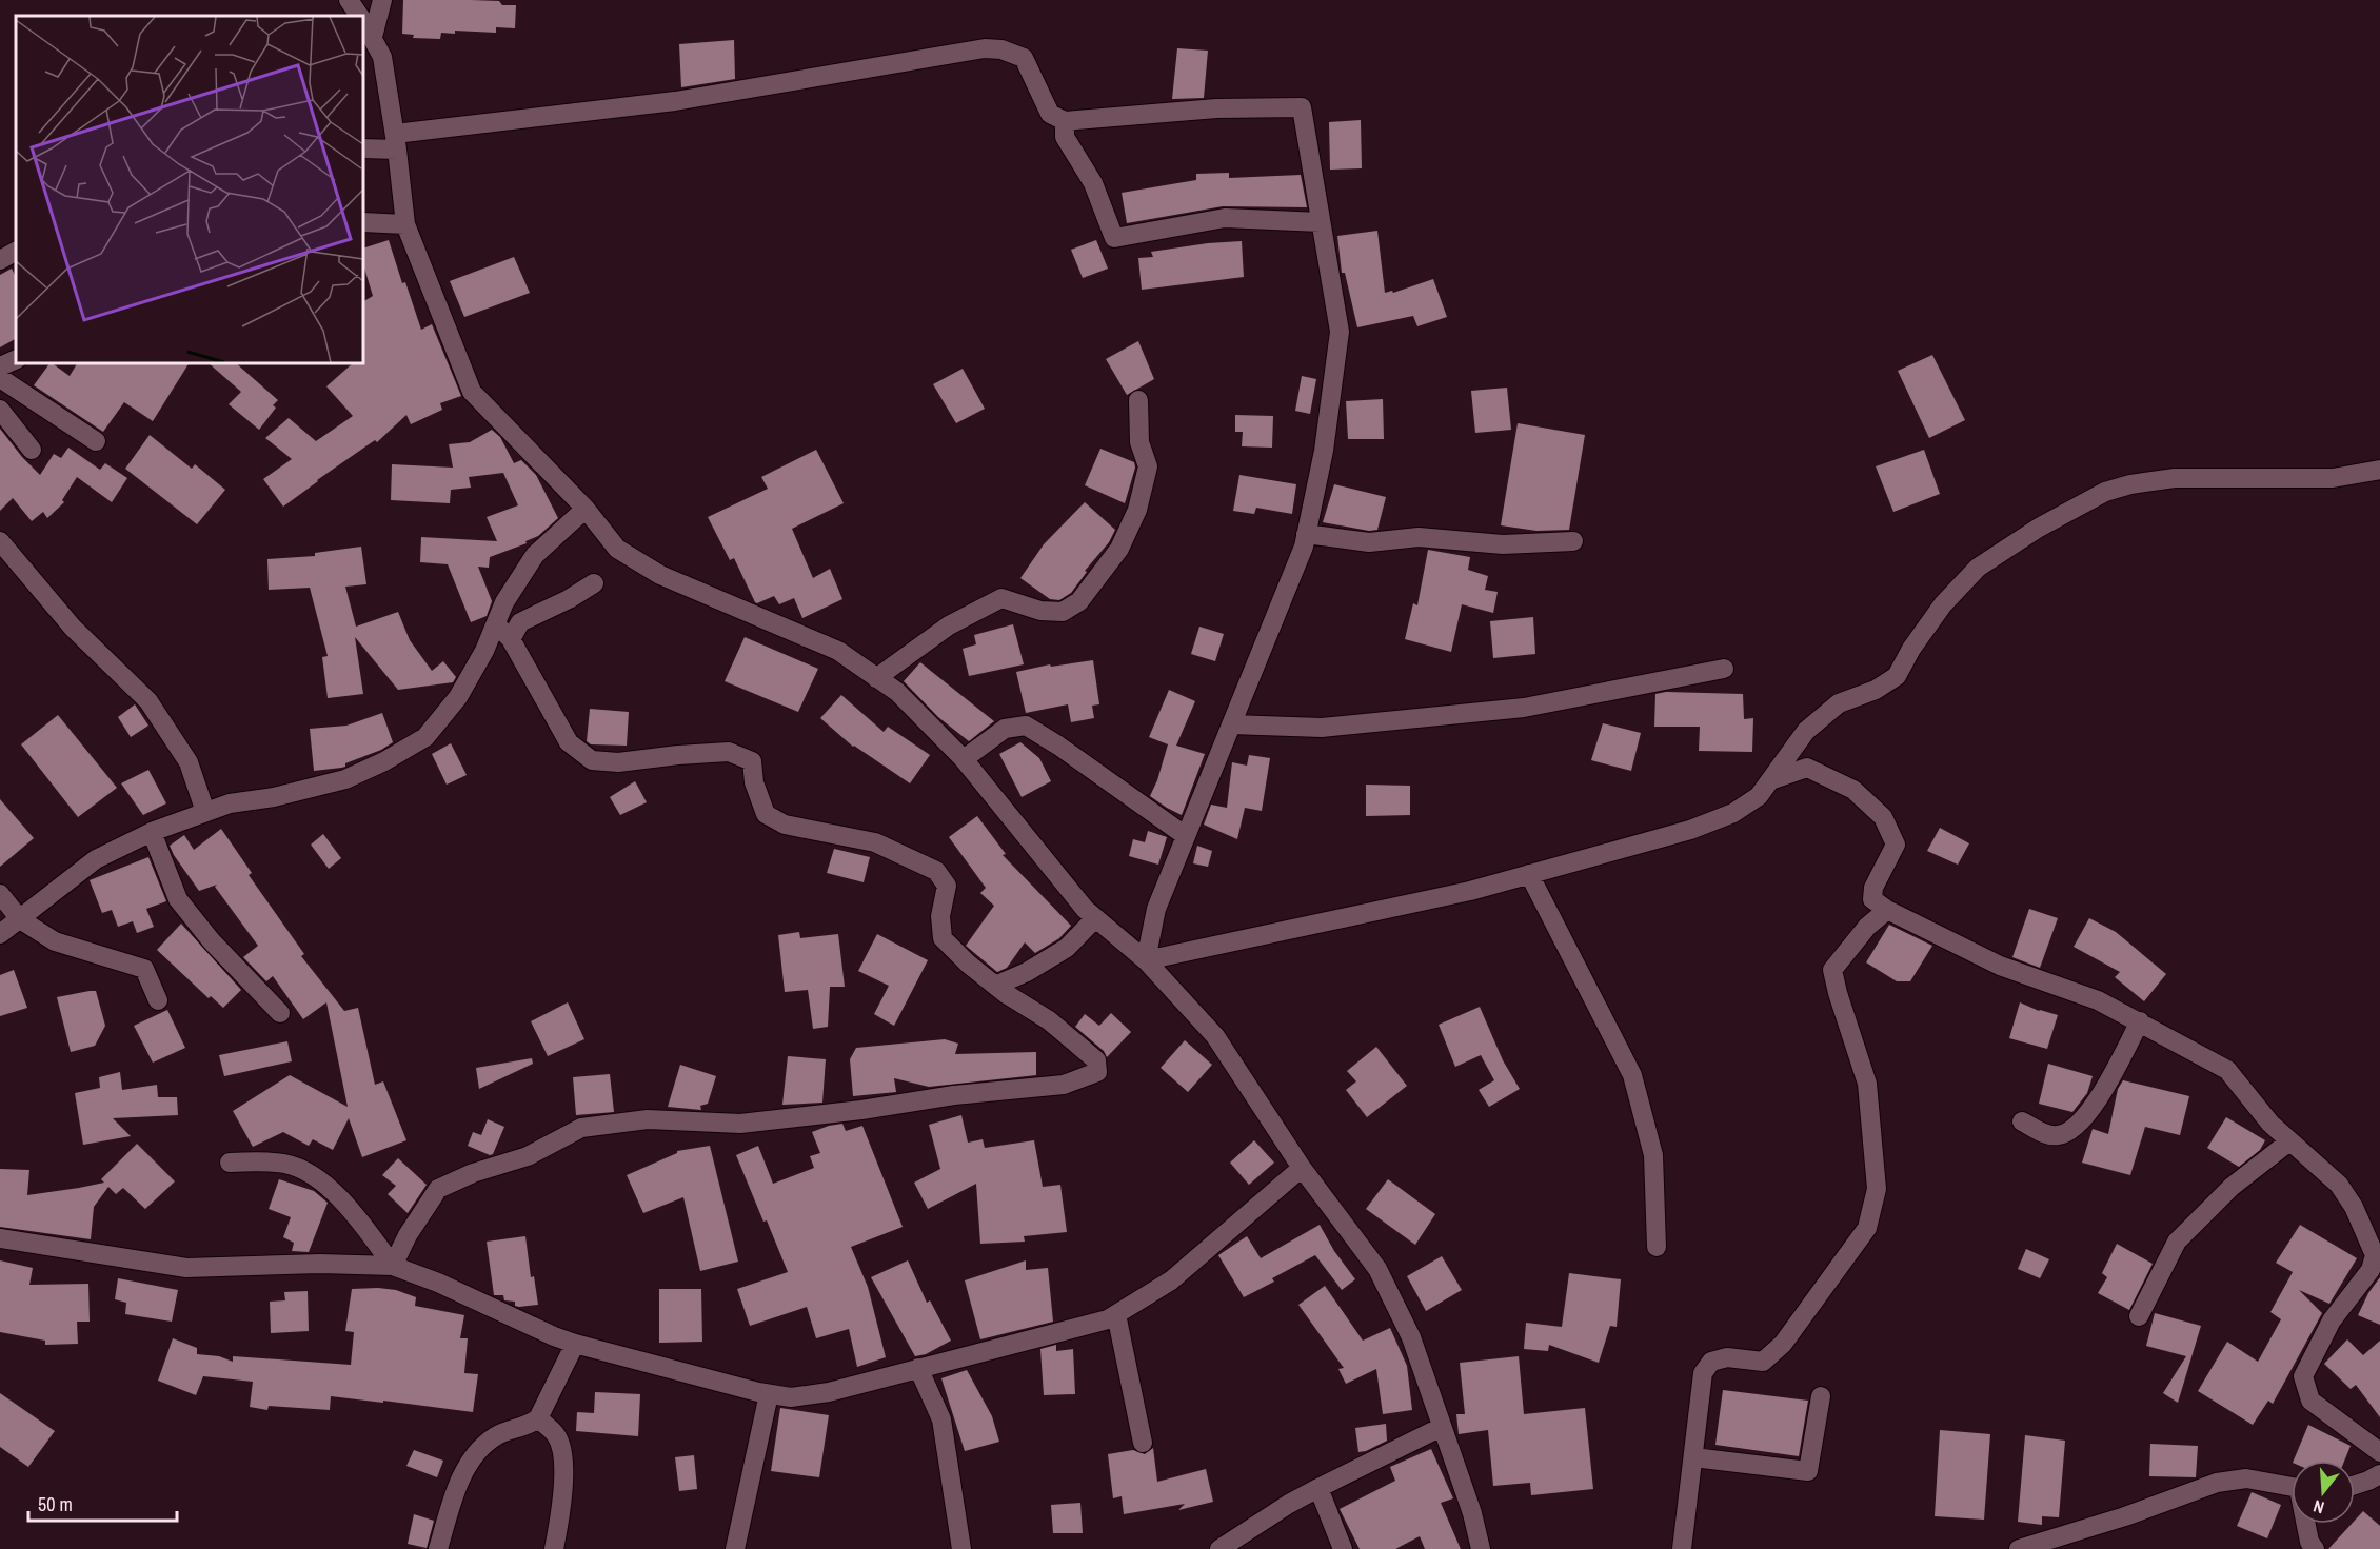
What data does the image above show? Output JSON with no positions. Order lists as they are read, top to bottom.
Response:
{
  "scale_bar": "50 m",
  "north": "bottom"
}
